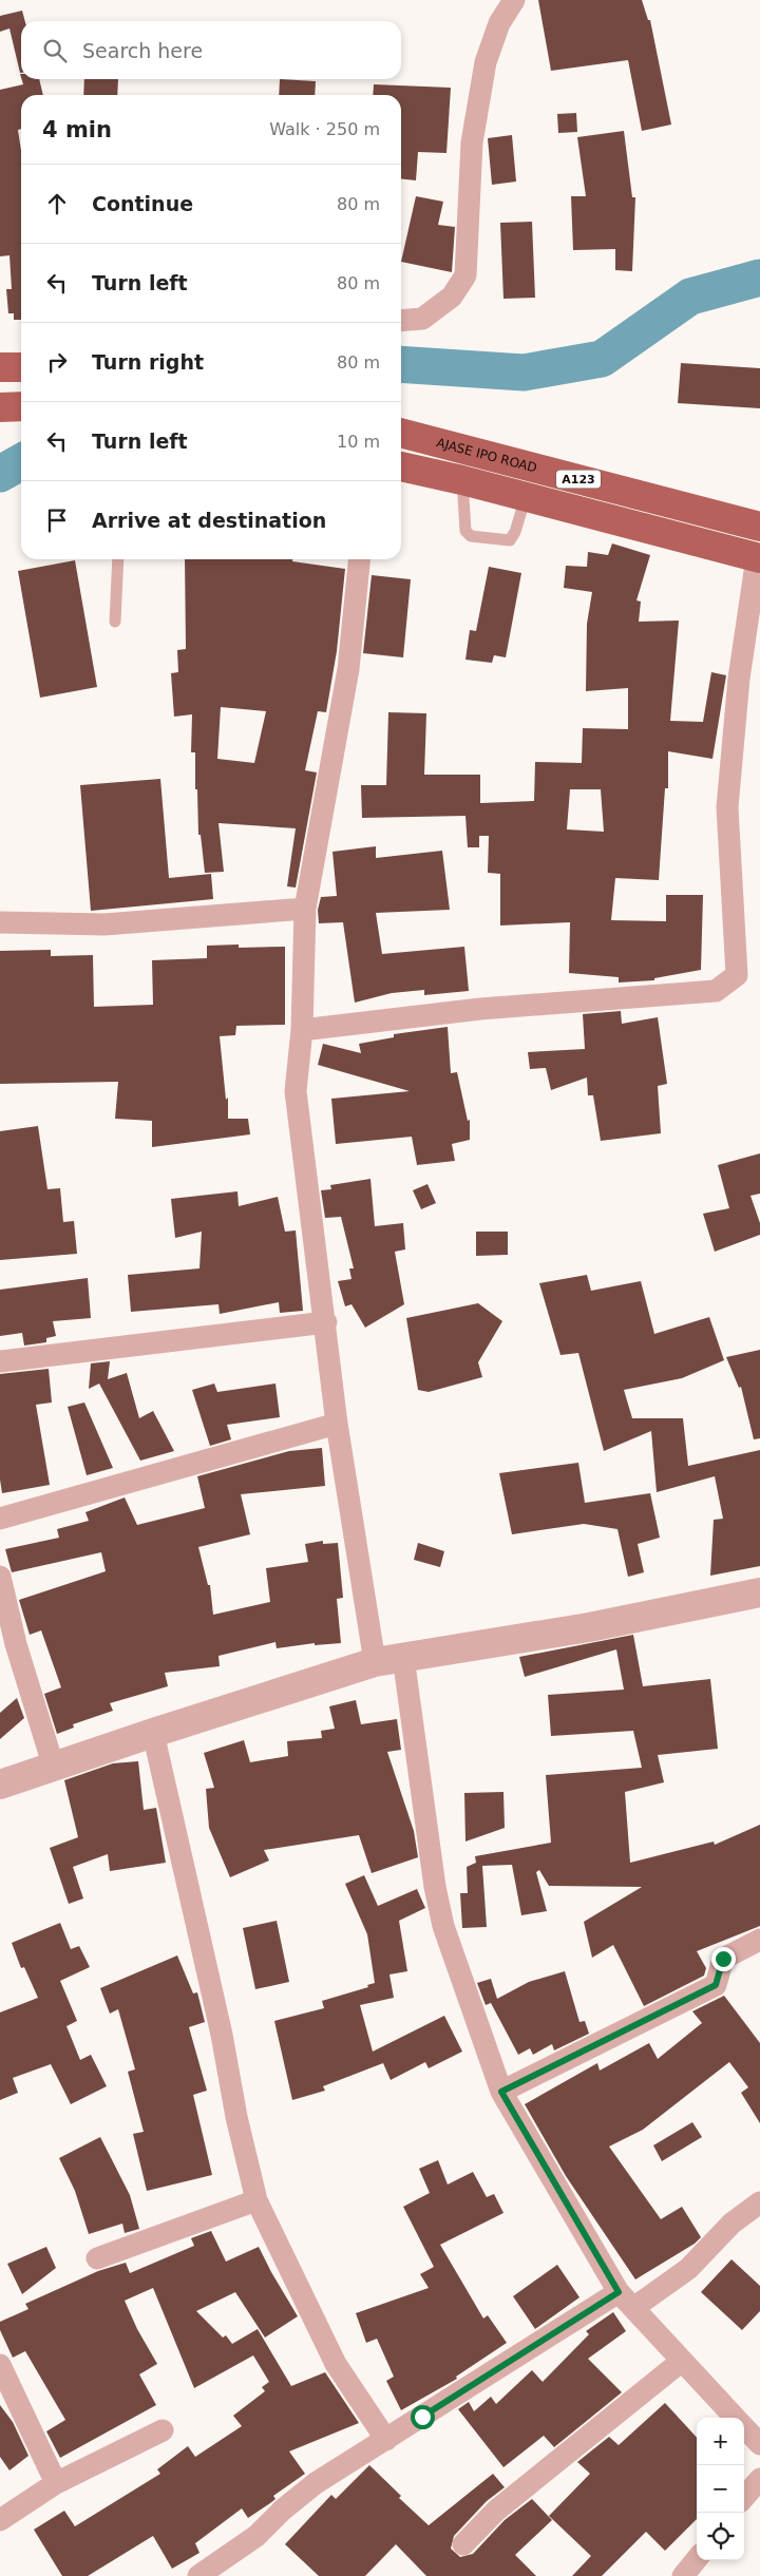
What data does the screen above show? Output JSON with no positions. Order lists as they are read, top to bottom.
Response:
{
  "streets": {
    "highway": ["AJASE IPO ROAD", "A123"]
  },
  "page": {
    "search": "Search here",
    "heading": ["4 min", "Walk · 250 m"],
    "list": [
      ["Continue", "80 m"],
      ["Turn left", "80 m"],
      ["Turn right", "80 m"],
      ["Turn left", "10 m"],
      "Arrive at destination"
    ],
    "map_buttons": ["+", "−"]
  }
}
